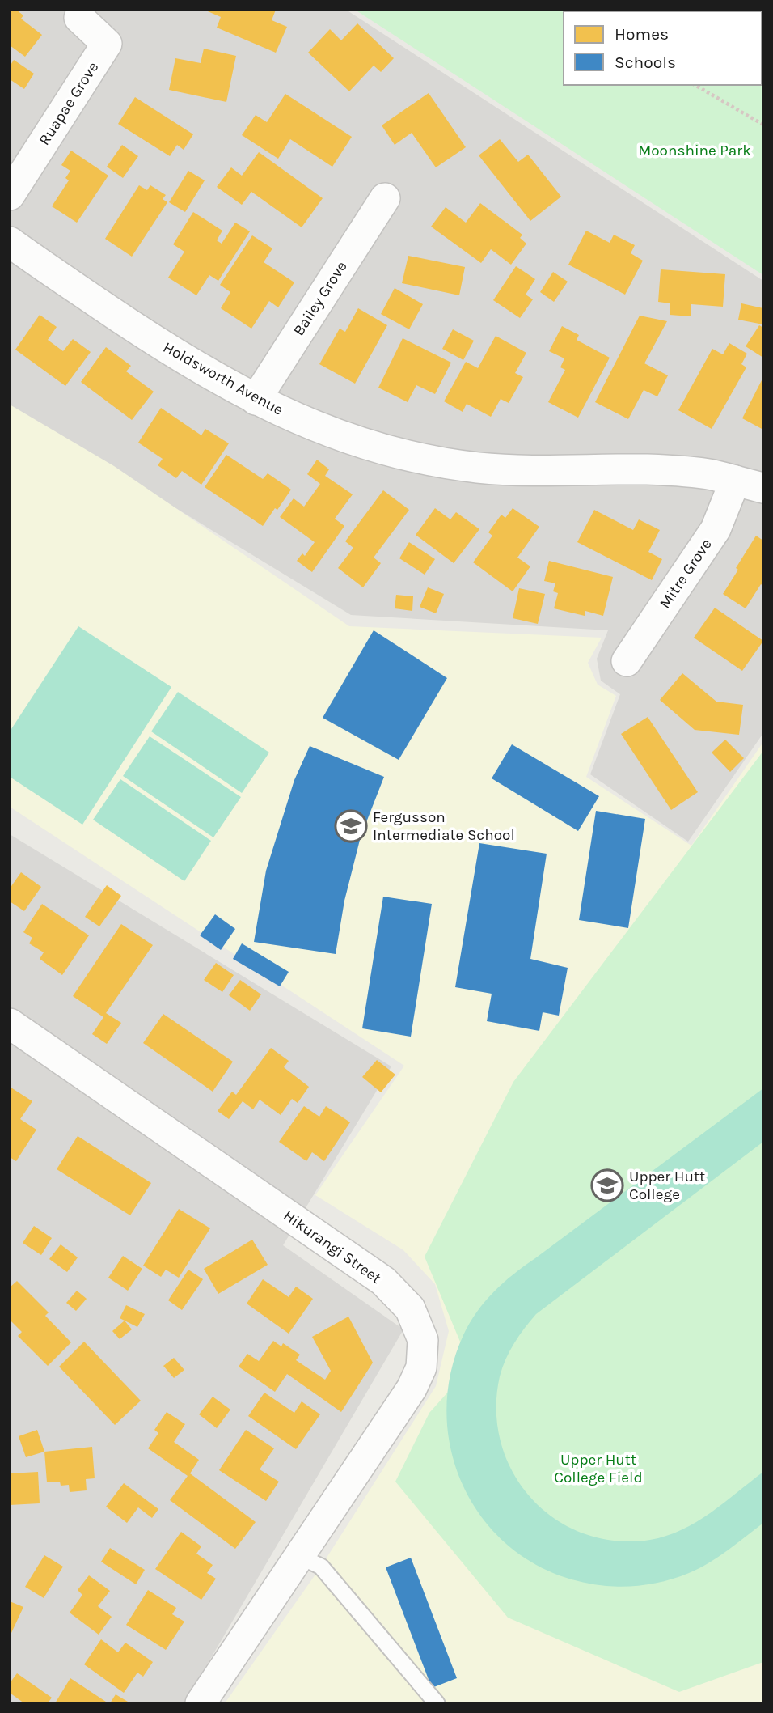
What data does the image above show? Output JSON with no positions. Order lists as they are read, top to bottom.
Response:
{
  "streets": {
    "street": [
      "Ruapae Grove",
      "Bailey Grove",
      "Holdsworth Avenue",
      "Mitre Grove",
      "Hikurangi Street"
    ]
  },
  "crossings": [
    ["Bailey Grove", "Holdsworth Avenue"],
    ["Holdsworth Avenue", "Mitre Grove"]
  ],
  "parks": ["Moonshine Park", "Upper Hutt College Field"],
  "places": {
    "school or university": ["Fergusson Intermediate School", "Upper Hutt College"]
  },
  "legend": ["Homes", "Schools"]
}
